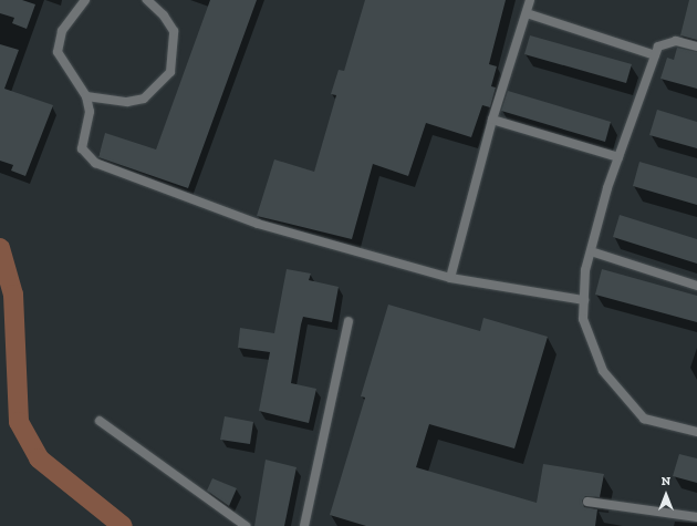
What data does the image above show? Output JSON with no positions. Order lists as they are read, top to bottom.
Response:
{
  "north": "top"
}
